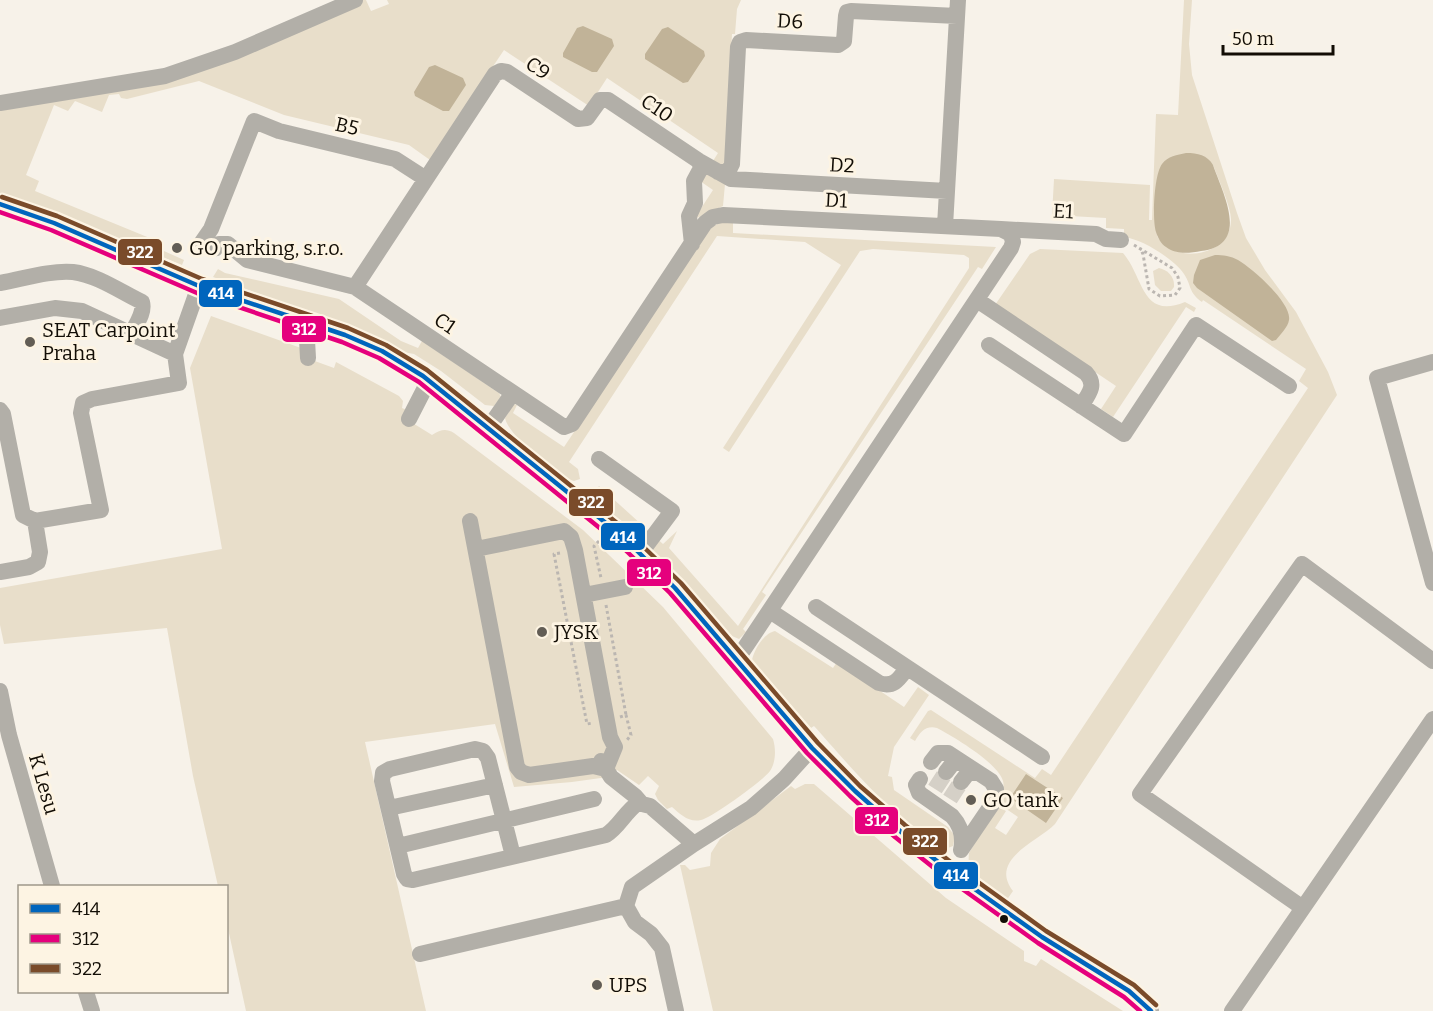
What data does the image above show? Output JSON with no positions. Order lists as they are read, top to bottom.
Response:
{
  "streets": {
    "street": [
      "D6",
      "C9",
      "C10",
      "B5",
      "D2",
      "D1",
      "E1",
      "C1",
      "K Lesu"
    ]
  },
  "crossings": [
    ["D6", "C10"],
    ["C9", "C10"],
    ["C9", "B5"],
    ["C9", "C1"],
    ["C10", "D2"],
    ["B5", "C1"],
    ["D1", "E1"],
    ["D1", "C1"]
  ],
  "places": [
    "GO parking, s.r.o.",
    "SEAT Carpoint Praha",
    "JYSK",
    "GO tank",
    "UPS"
  ],
  "lines": ["transit line 322", "transit line 414", "transit line 312"],
  "legend": ["414", "312", "322"],
  "scale_bar": "50 m"
}
